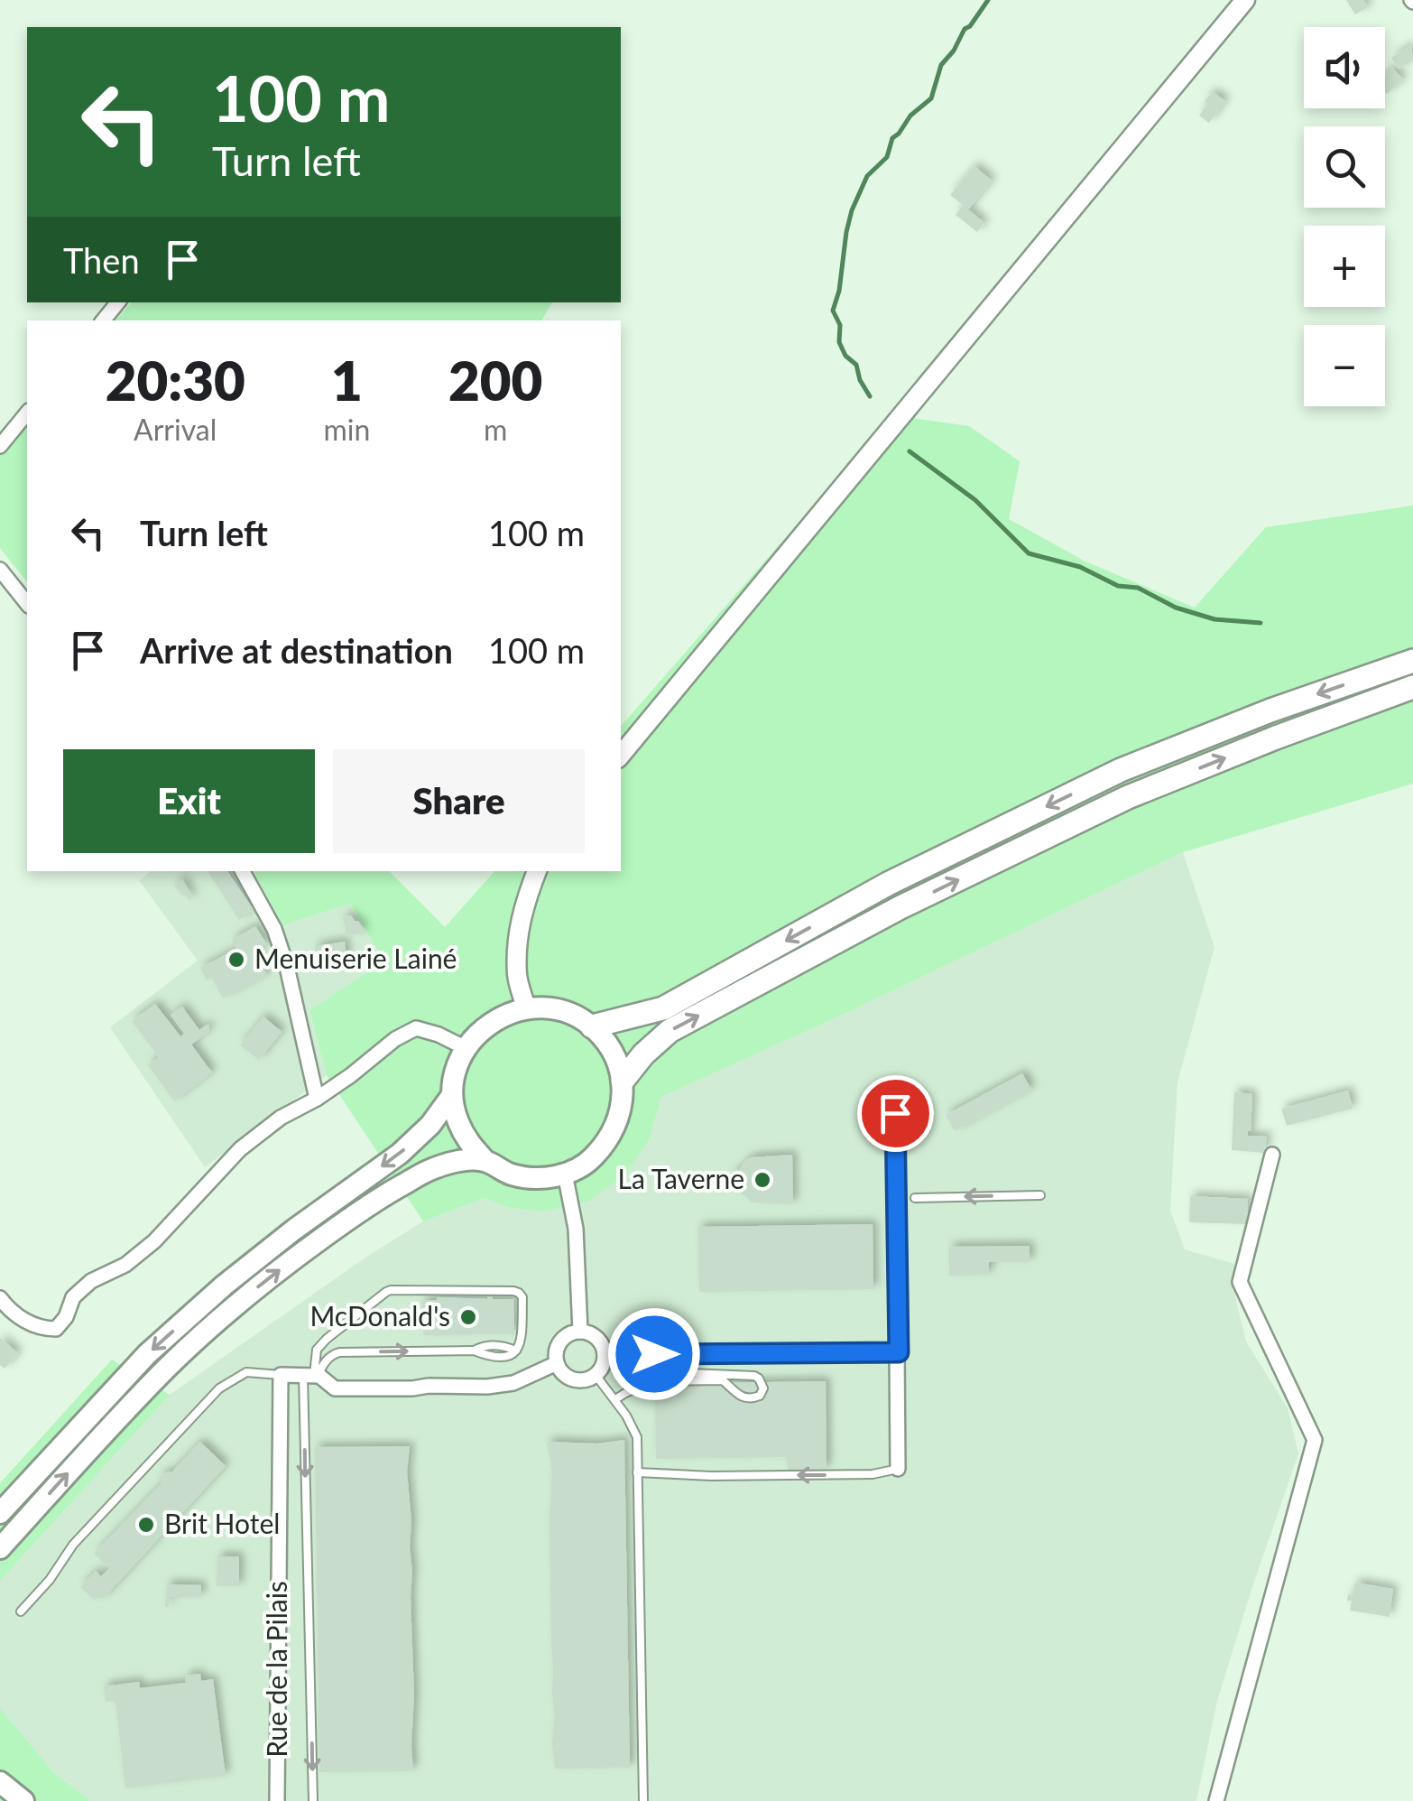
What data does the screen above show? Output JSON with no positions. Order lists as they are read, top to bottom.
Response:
{
  "streets": {
    "street": ["Rue de la Pilais"]
  },
  "places": [
    "Menuiserie Lainé",
    "La Taverne",
    "McDonald's",
    "Brit Hotel"
  ],
  "page": {
    "map_buttons": ["+", "−"],
    "turn": ["100 m", "Turn left"],
    "then": "Then",
    "eta": [
      "20:30",
      "Arrival",
      "1",
      "min",
      "200",
      "m"
    ],
    "list": [
      {
        "name": "Turn left",
        "value": "100 m"
      },
      {
        "name": "Arrive at destination",
        "value": "100 m"
      }
    ],
    "buttons": ["Exit", "Share"]
  }
}
